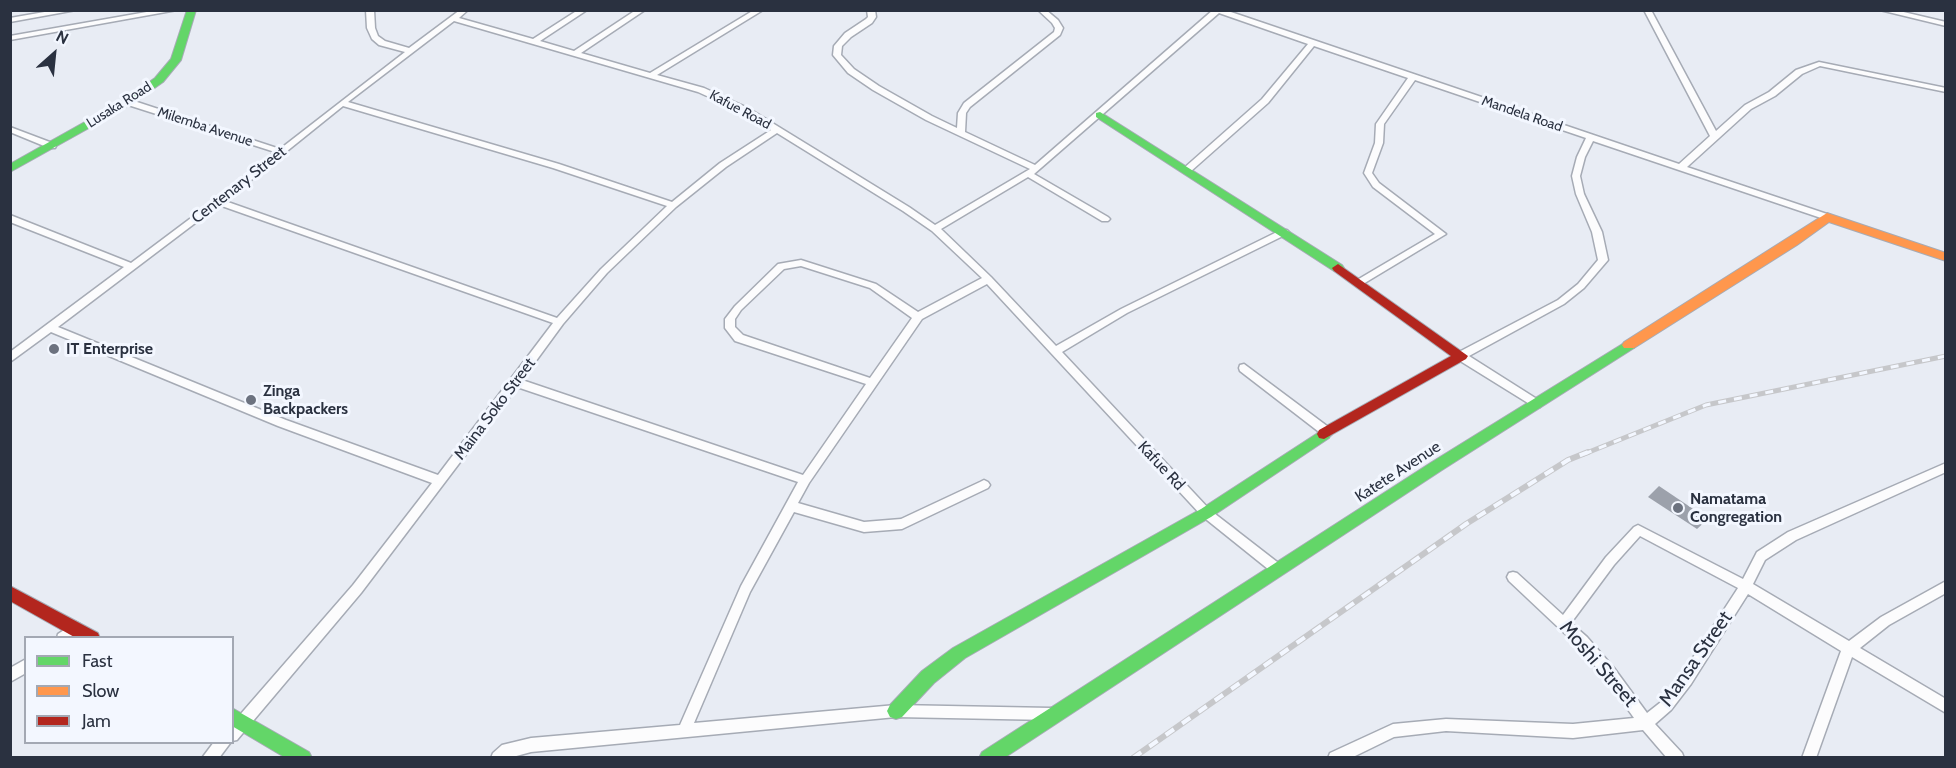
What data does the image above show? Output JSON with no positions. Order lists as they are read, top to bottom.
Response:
{
  "streets": {
    "main road": ["Lusaka Road", "Katete Avenue"],
    "street": [
      "Kafue Road",
      "Mandela Road",
      "Milemba Avenue",
      "Centenary Street",
      "Maina Soko Street",
      "Kafue Rd",
      "Mansa Street",
      "Moshi Street"
    ]
  },
  "crossings": [
    ["Lusaka Road", "Milemba Avenue"],
    ["Kafue Road", "Centenary Street"],
    ["Kafue Road", "Maina Soko Street"],
    ["Kafue Road", "Kafue Rd"],
    ["Mandela Road", "Katete Avenue"],
    ["Milemba Avenue", "Centenary Street"],
    ["Kafue Rd", "Katete Avenue"],
    ["Mansa Street", "Moshi Street"]
  ],
  "places": ["IT Enterprise", "Zinga Backpackers", "Namatama Congregation"],
  "legend": ["Fast", "Slow", "Jam"],
  "north": "top right"
}
